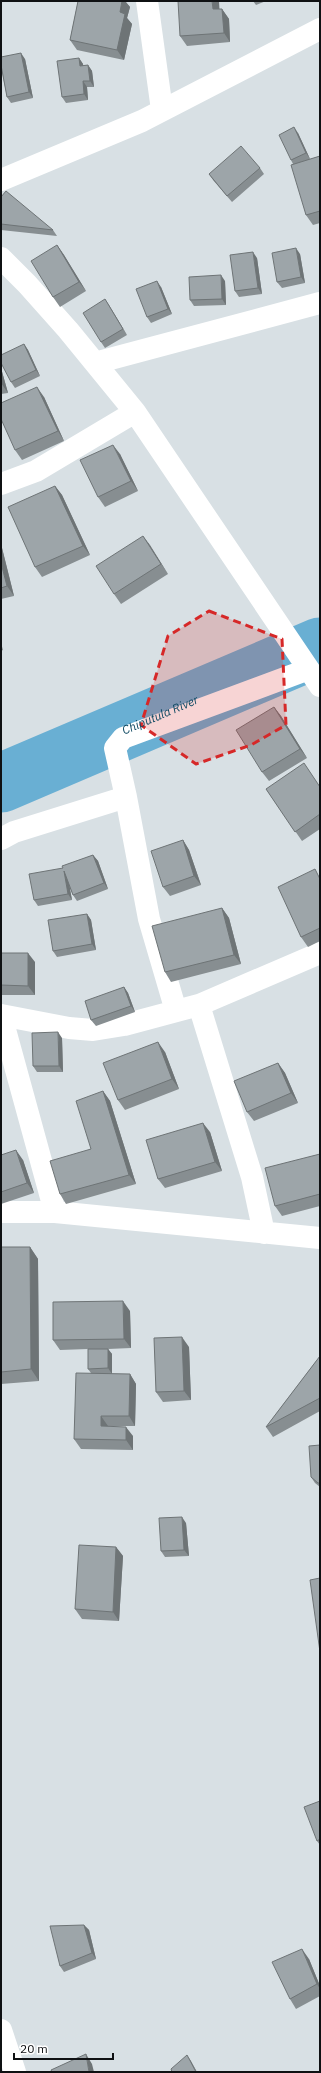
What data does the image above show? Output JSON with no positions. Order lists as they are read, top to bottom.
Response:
{
  "water": ["Chiputula River"],
  "scale_bar": "20 m"
}
